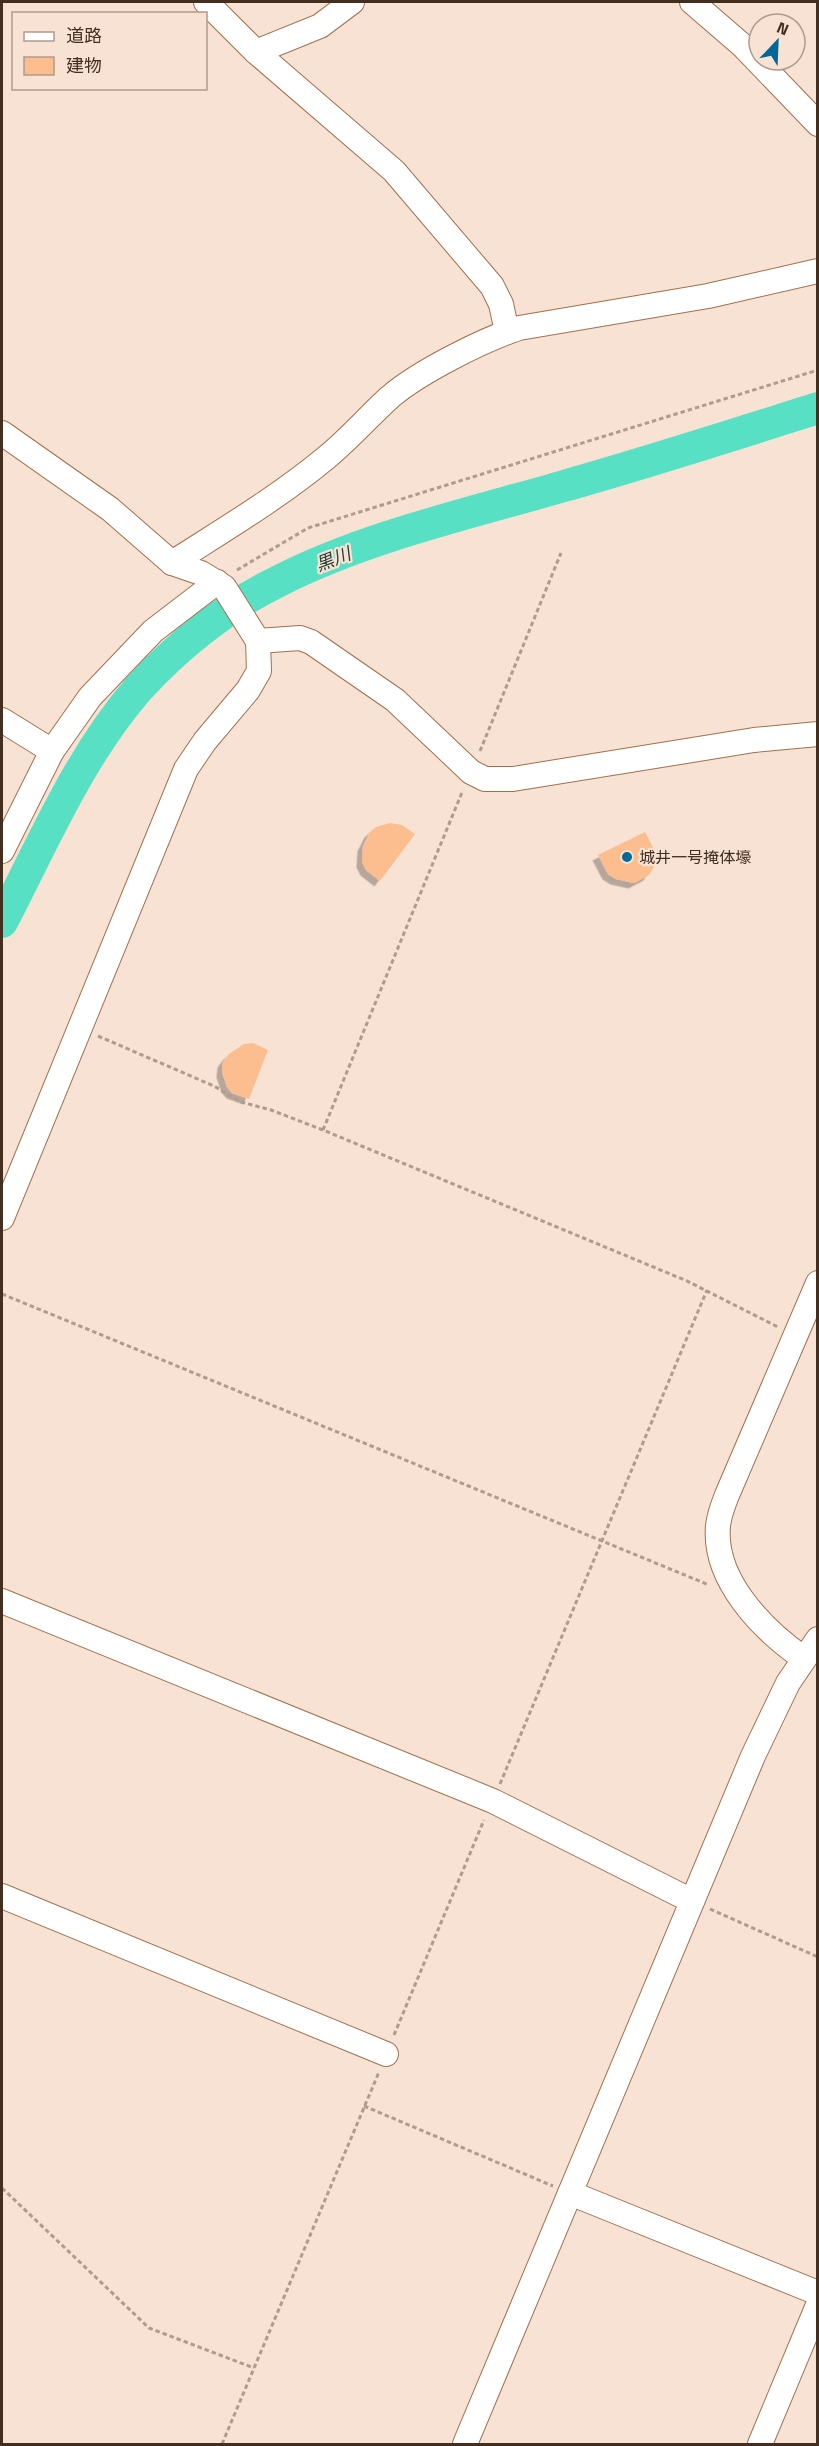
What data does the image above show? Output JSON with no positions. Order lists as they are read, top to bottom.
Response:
{
  "water": ["黒川"],
  "places": ["城井一号掩体壕"],
  "legend": ["道路", "建物"],
  "north": "top right"
}
